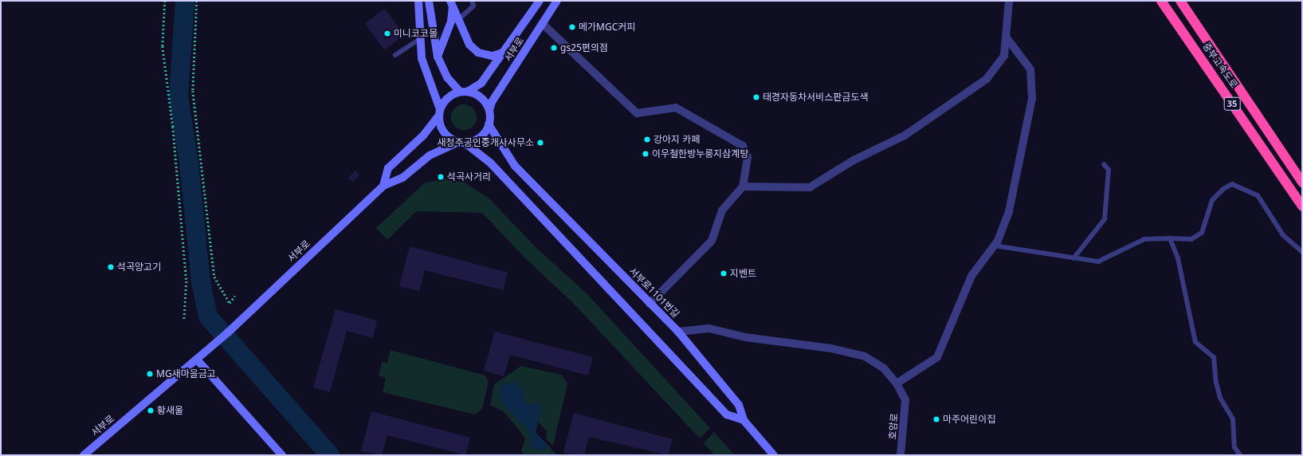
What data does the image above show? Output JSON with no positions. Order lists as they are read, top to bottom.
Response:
{
  "streets": {
    "highway": ["중부고속도로", "35"],
    "street": ["서부로", "서부로1101번길", "호암로"]
  },
  "crossings": [
    ["서부로", "서부로1101번길"],
    ["서부로1101번길", "호암로"]
  ],
  "places": [
    "메가MGC커피",
    "미니코코몰",
    "gs25편의점",
    "태경자동차서비스판금도색",
    "강아지 카페",
    "새청주공인중개사사무소",
    "이우철한방누룽지삼계탕",
    "석곡사거리",
    "석곡양고기",
    "지벤트",
    "MG새마을금고",
    "황새울",
    "마주어린이집"
  ]
}
